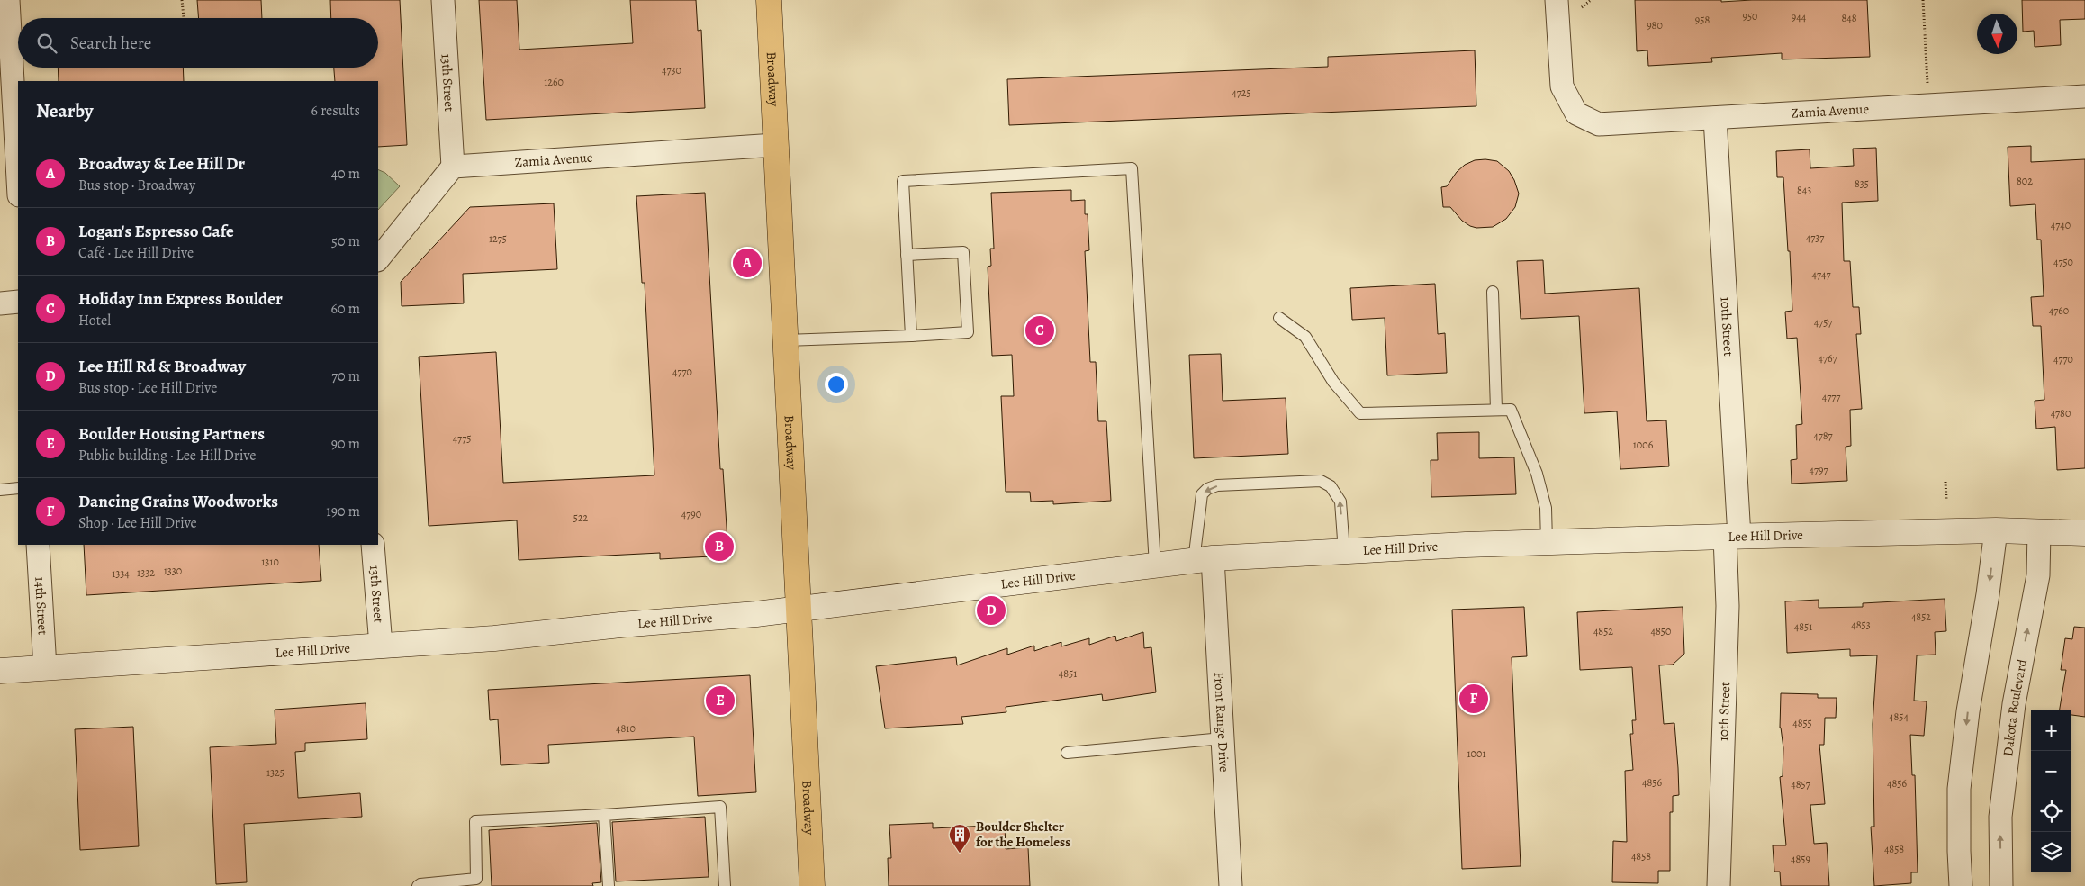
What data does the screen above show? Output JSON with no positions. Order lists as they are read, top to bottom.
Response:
{
  "streets": {
    "main road": ["Broadway"],
    "street": [
      "13th Street",
      "Zamia Avenue",
      "10th Street",
      "Lee Hill Drive",
      "14th Street",
      "Dakota Boulevard",
      "Front Range Drive"
    ]
  },
  "crossings": [
    ["Broadway", "Zamia Avenue"],
    ["Broadway", "Lee Hill Drive"],
    ["13th Street", "Zamia Avenue"],
    ["13th Street", "Lee Hill Drive"],
    ["Zamia Avenue", "10th Street"],
    ["10th Street", "Lee Hill Drive"],
    ["Lee Hill Drive", "14th Street"],
    ["Lee Hill Drive", "Dakota Boulevard"],
    ["Lee Hill Drive", "Front Range Drive"]
  ],
  "places": {
    "building": ["Boulder Shelter for the Homeless"]
  },
  "house_numbers": [
    "950",
    "944",
    "848",
    "958",
    "980",
    "4730",
    "1260",
    "4725",
    "802",
    "835",
    "843",
    "4740",
    "4737",
    "1275",
    "4750",
    "4747",
    "4760",
    "4757",
    "4767",
    "4770",
    "4770",
    "4777",
    "4780",
    "4787",
    "4775",
    "1006",
    "4797",
    "4790",
    "522",
    "1310",
    "1330",
    "1332",
    "1334",
    "4852",
    "4853",
    "4851",
    "4852",
    "4850",
    "4851",
    "4854",
    "4855",
    "4810",
    "1001",
    "1325",
    "4856",
    "4856",
    "4857",
    "4858",
    "4858",
    "4859"
  ],
  "north": "bottom",
  "page": {
    "search": "Search here",
    "heading": ["Nearby", "6 results"],
    "list": [
      {
        "mark": "A",
        "name": "Broadway & Lee Hill Dr",
        "note": "Bus stop · Broadway",
        "value": "40 m"
      },
      {
        "mark": "B",
        "name": "Logan's Espresso Cafe",
        "note": "Café · Lee Hill Drive",
        "value": "50 m"
      },
      {
        "mark": "C",
        "name": "Holiday Inn Express Boulder",
        "note": "Hotel",
        "value": "60 m"
      },
      {
        "mark": "D",
        "name": "Lee Hill Rd & Broadway",
        "note": "Bus stop · Lee Hill Drive",
        "value": "70 m"
      },
      {
        "mark": "E",
        "name": "Boulder Housing Partners",
        "note": "Public building · Lee Hill Drive",
        "value": "90 m"
      },
      {
        "mark": "F",
        "name": "Dancing Grains Woodworks",
        "note": "Shop · Lee Hill Drive",
        "value": "190 m"
      }
    ],
    "pins": [
      "A",
      "C",
      "B",
      "D",
      "F",
      "E"
    ],
    "map_buttons": ["+", "−"]
  }
}
